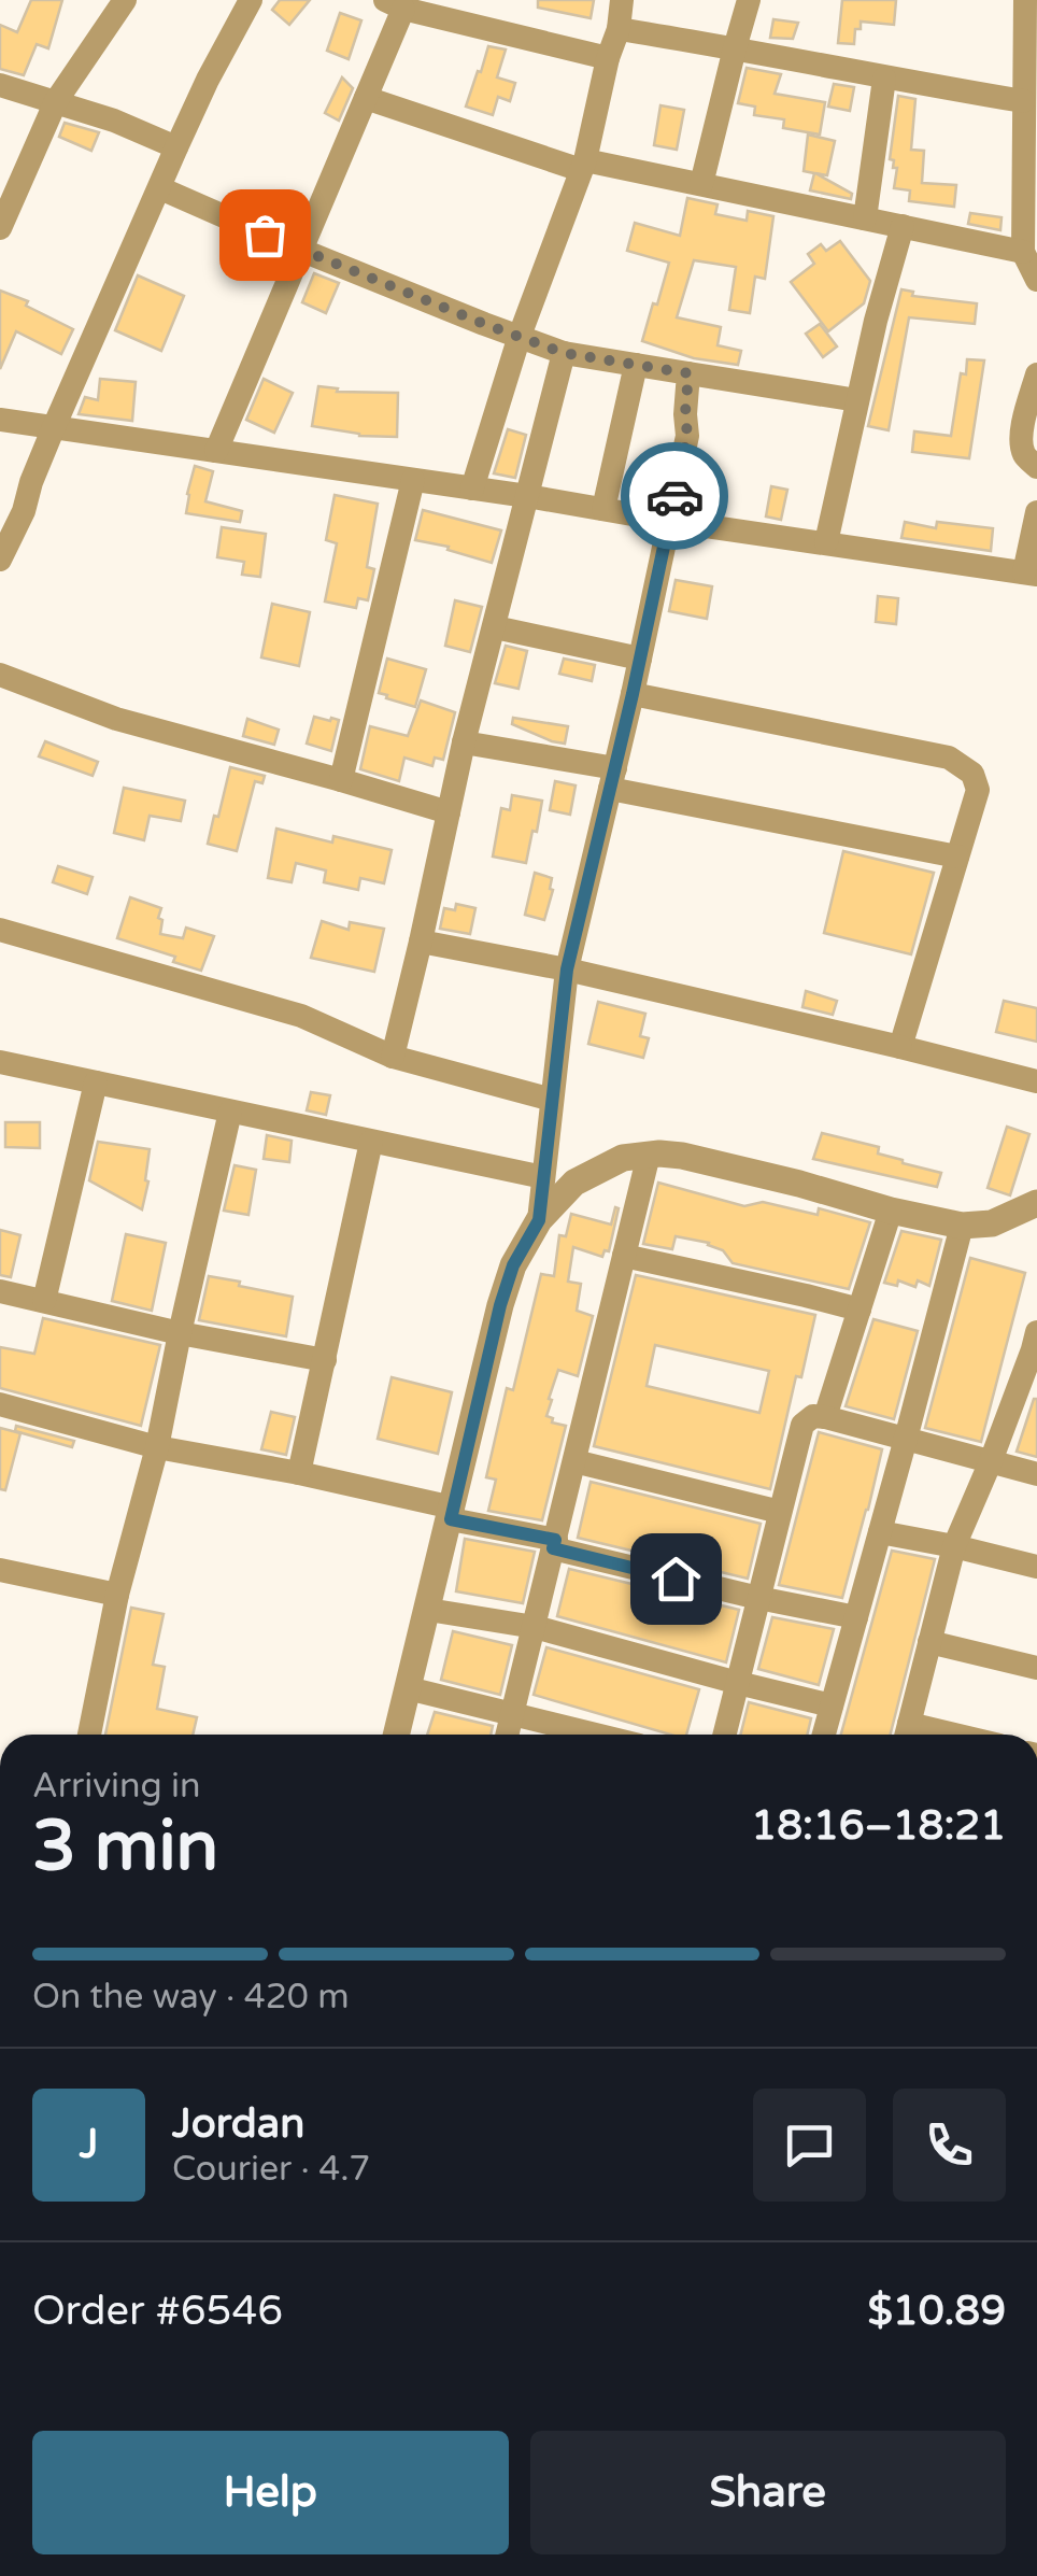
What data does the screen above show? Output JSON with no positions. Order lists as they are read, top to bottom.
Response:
{
  "page": {
    "heading": ["3 min", "Arriving in", "18:16–18:21"],
    "panel": [
      "Jordan",
      "Courier · 4.7",
      "Order #6546",
      "$10.89"
    ],
    "bar": "On the way · 420 m",
    "round": "J",
    "buttons": ["Help", "Share"]
  }
}
